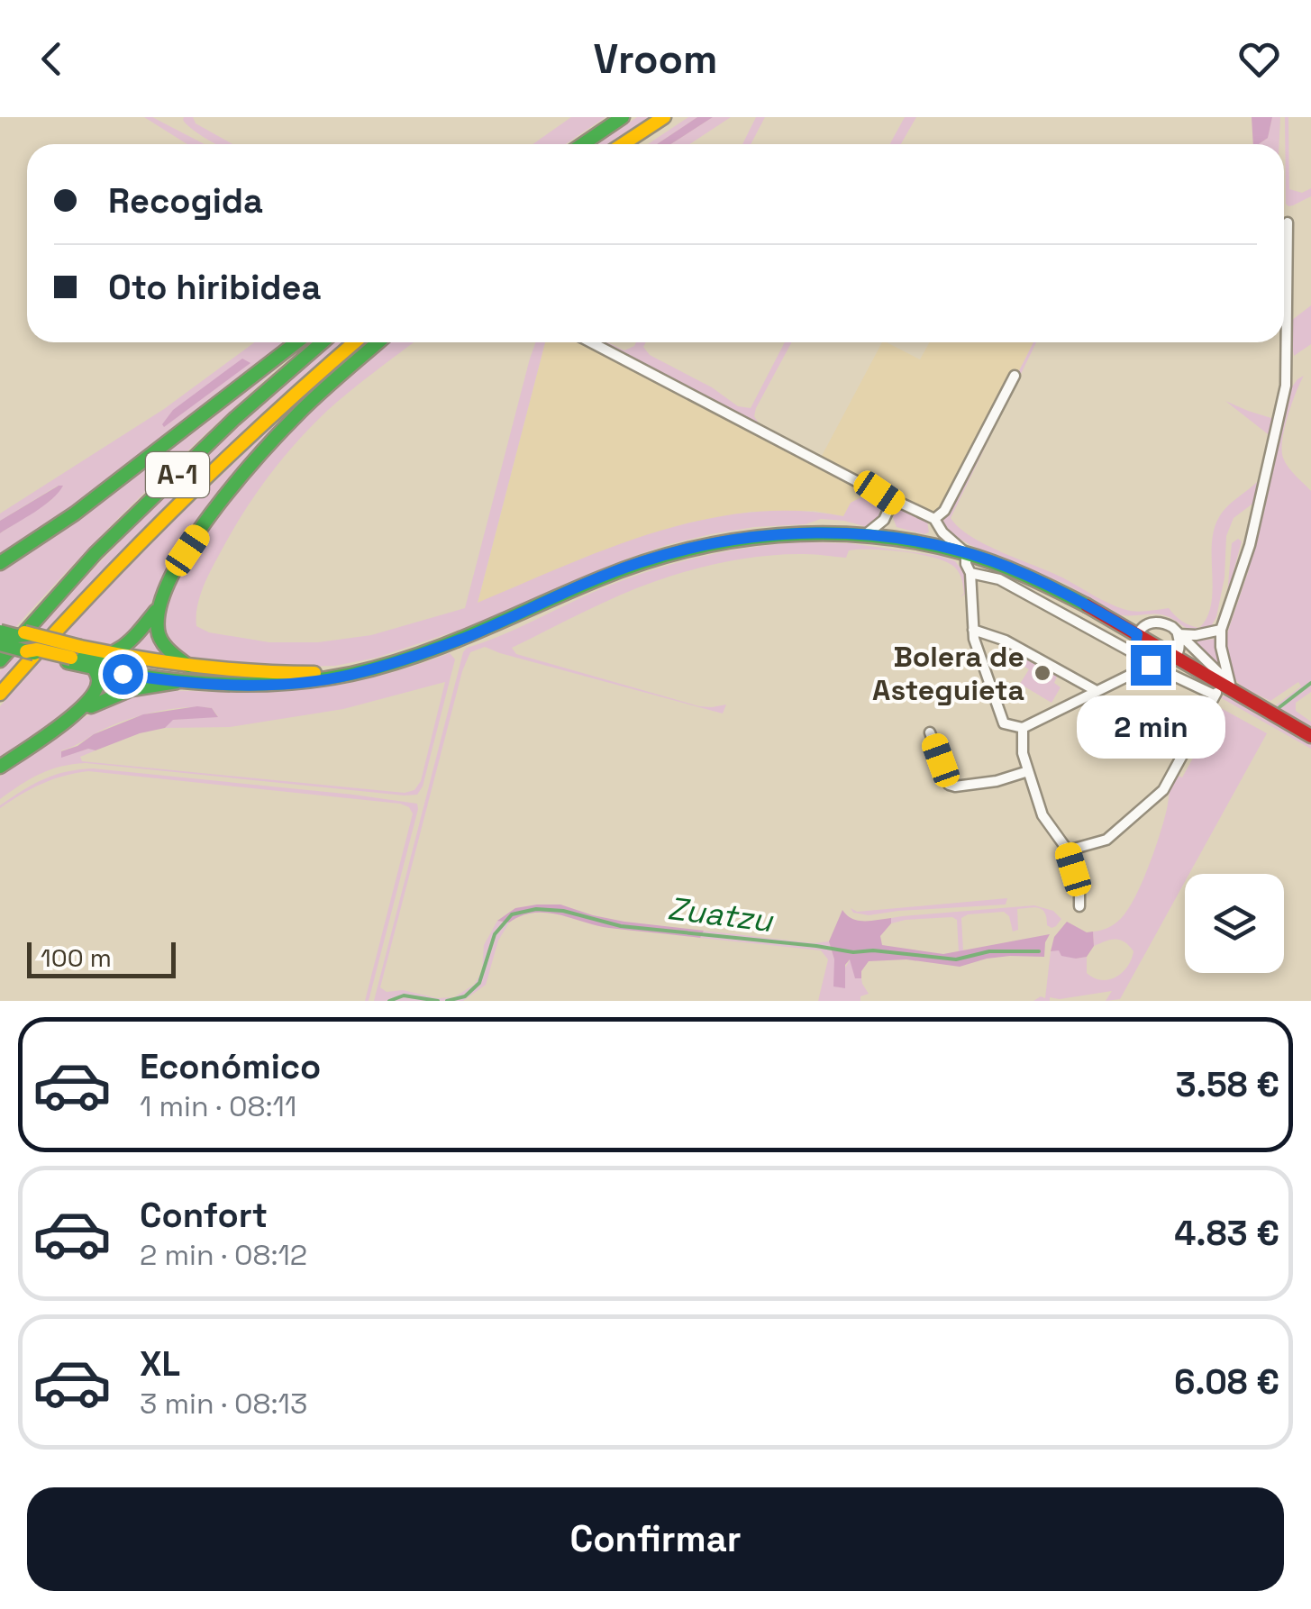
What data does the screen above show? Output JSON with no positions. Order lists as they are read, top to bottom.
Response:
{
  "streets": {
    "main road": ["A-1"]
  },
  "water": ["Zuatzu"],
  "places": ["Bolera de Asteguieta"],
  "scale_bar": "100 m",
  "page": {
    "header": "Vroom",
    "banner": ["Recogida", "Oto hiribidea"],
    "bubble": "2 min",
    "scale": "100 m",
    "list": [
      {
        "name": "Económico",
        "note": "1 min · 08:11",
        "value": "3.58 €"
      },
      {
        "name": "Confort",
        "note": "2 min · 08:12",
        "value": "4.83 €"
      },
      {
        "name": "XL",
        "note": "3 min · 08:13",
        "value": "6.08 €"
      }
    ],
    "buttons": "Confirmar"
  }
}
